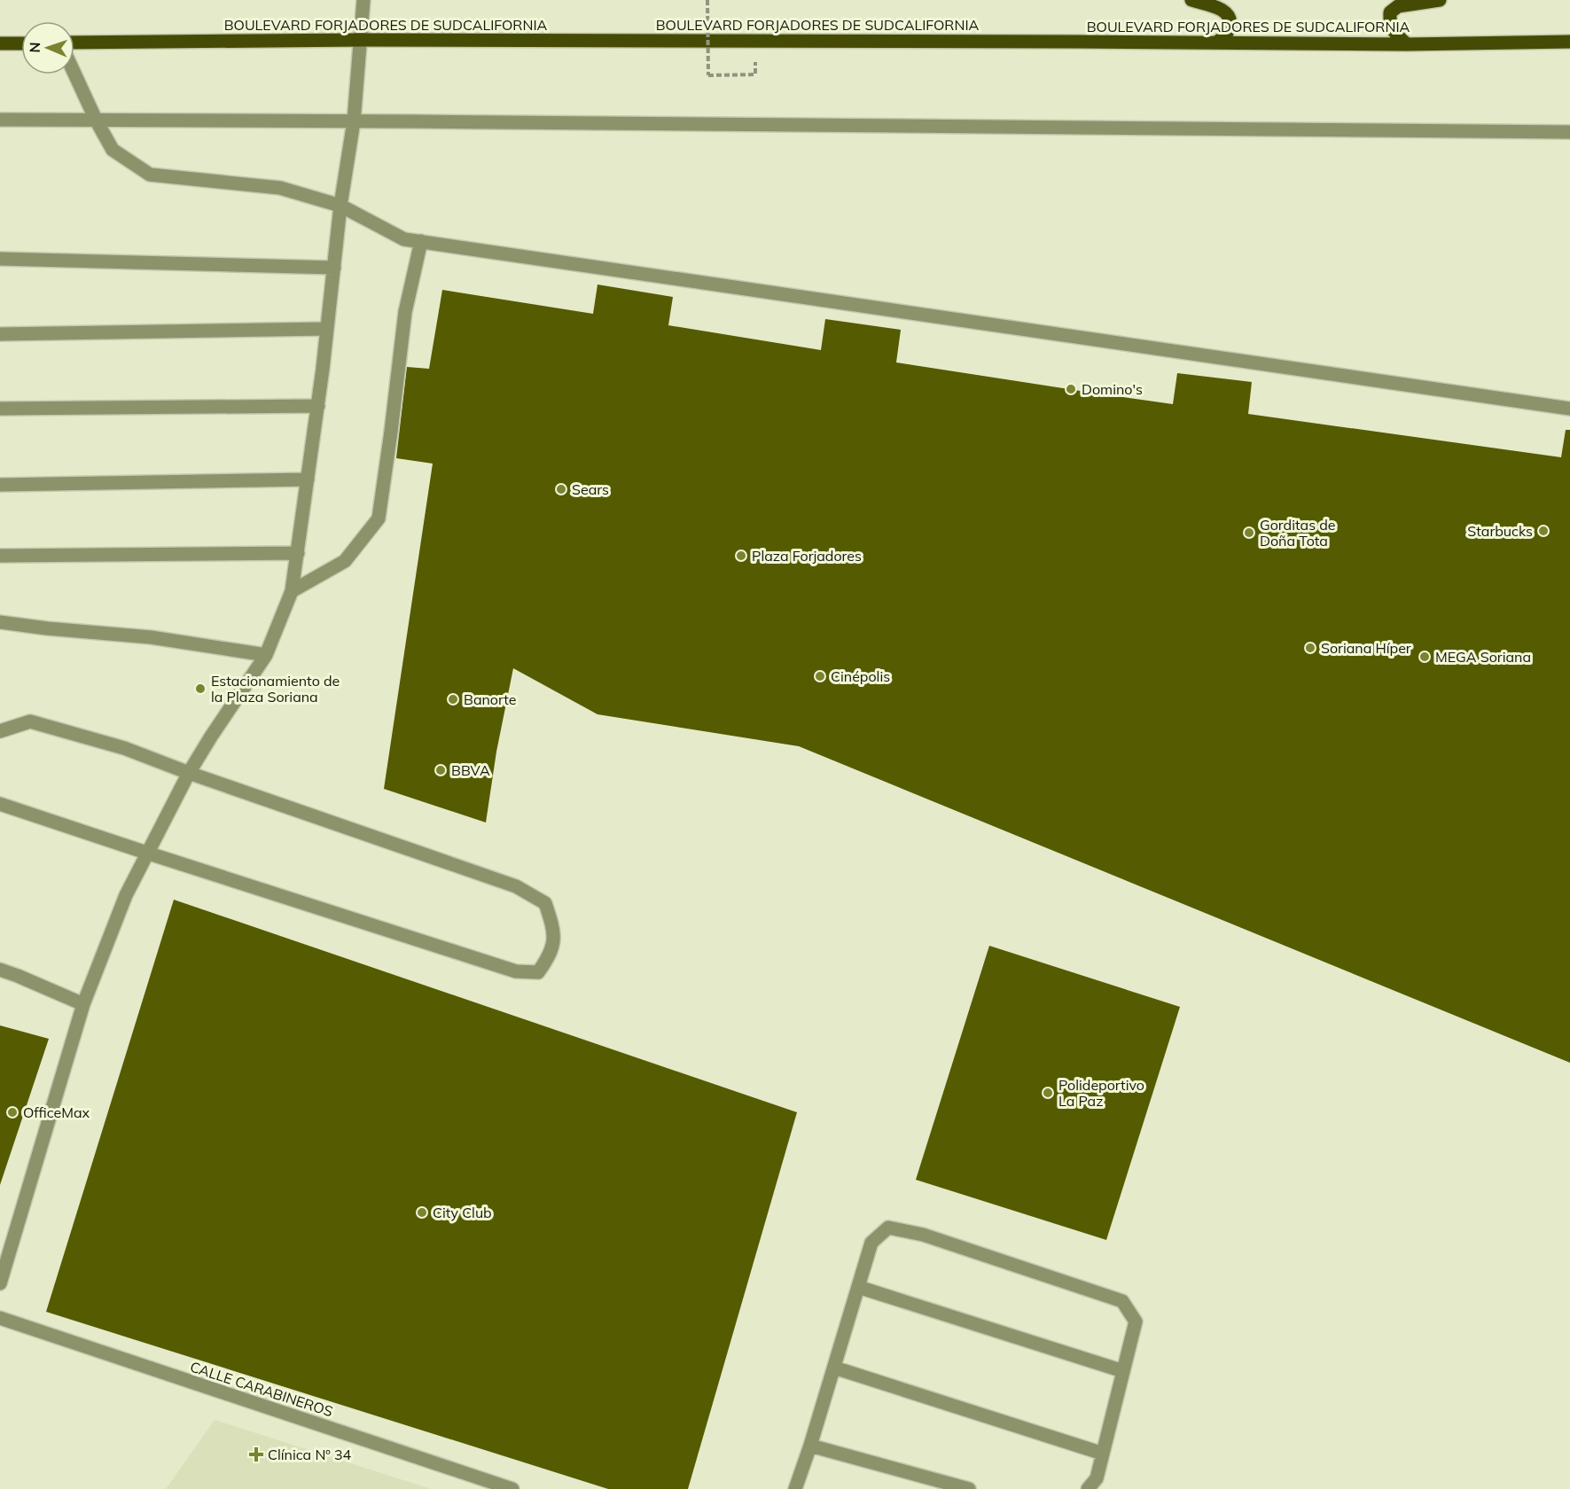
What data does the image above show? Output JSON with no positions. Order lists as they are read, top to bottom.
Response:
{
  "streets": {
    "main road": ["BOULEVARD FORJADORES DE SUDCALIFORNIA"],
    "street": ["CALLE CARABINEROS"]
  },
  "places": {
    "other": [
      "Domino's",
      "Sears",
      "Starbucks",
      "Gorditas de Doña Tota",
      "Plaza Forjadores",
      "Soriana Híper",
      "MEGA Soriana",
      "Cinépolis",
      "Estacionamiento de la Plaza Soriana",
      "Banorte",
      "BBVA",
      "Polideportivo La Paz",
      "OfficeMax",
      "City Club"
    ],
    "health": ["Clínica Nº 34"]
  },
  "north": "left"
}
